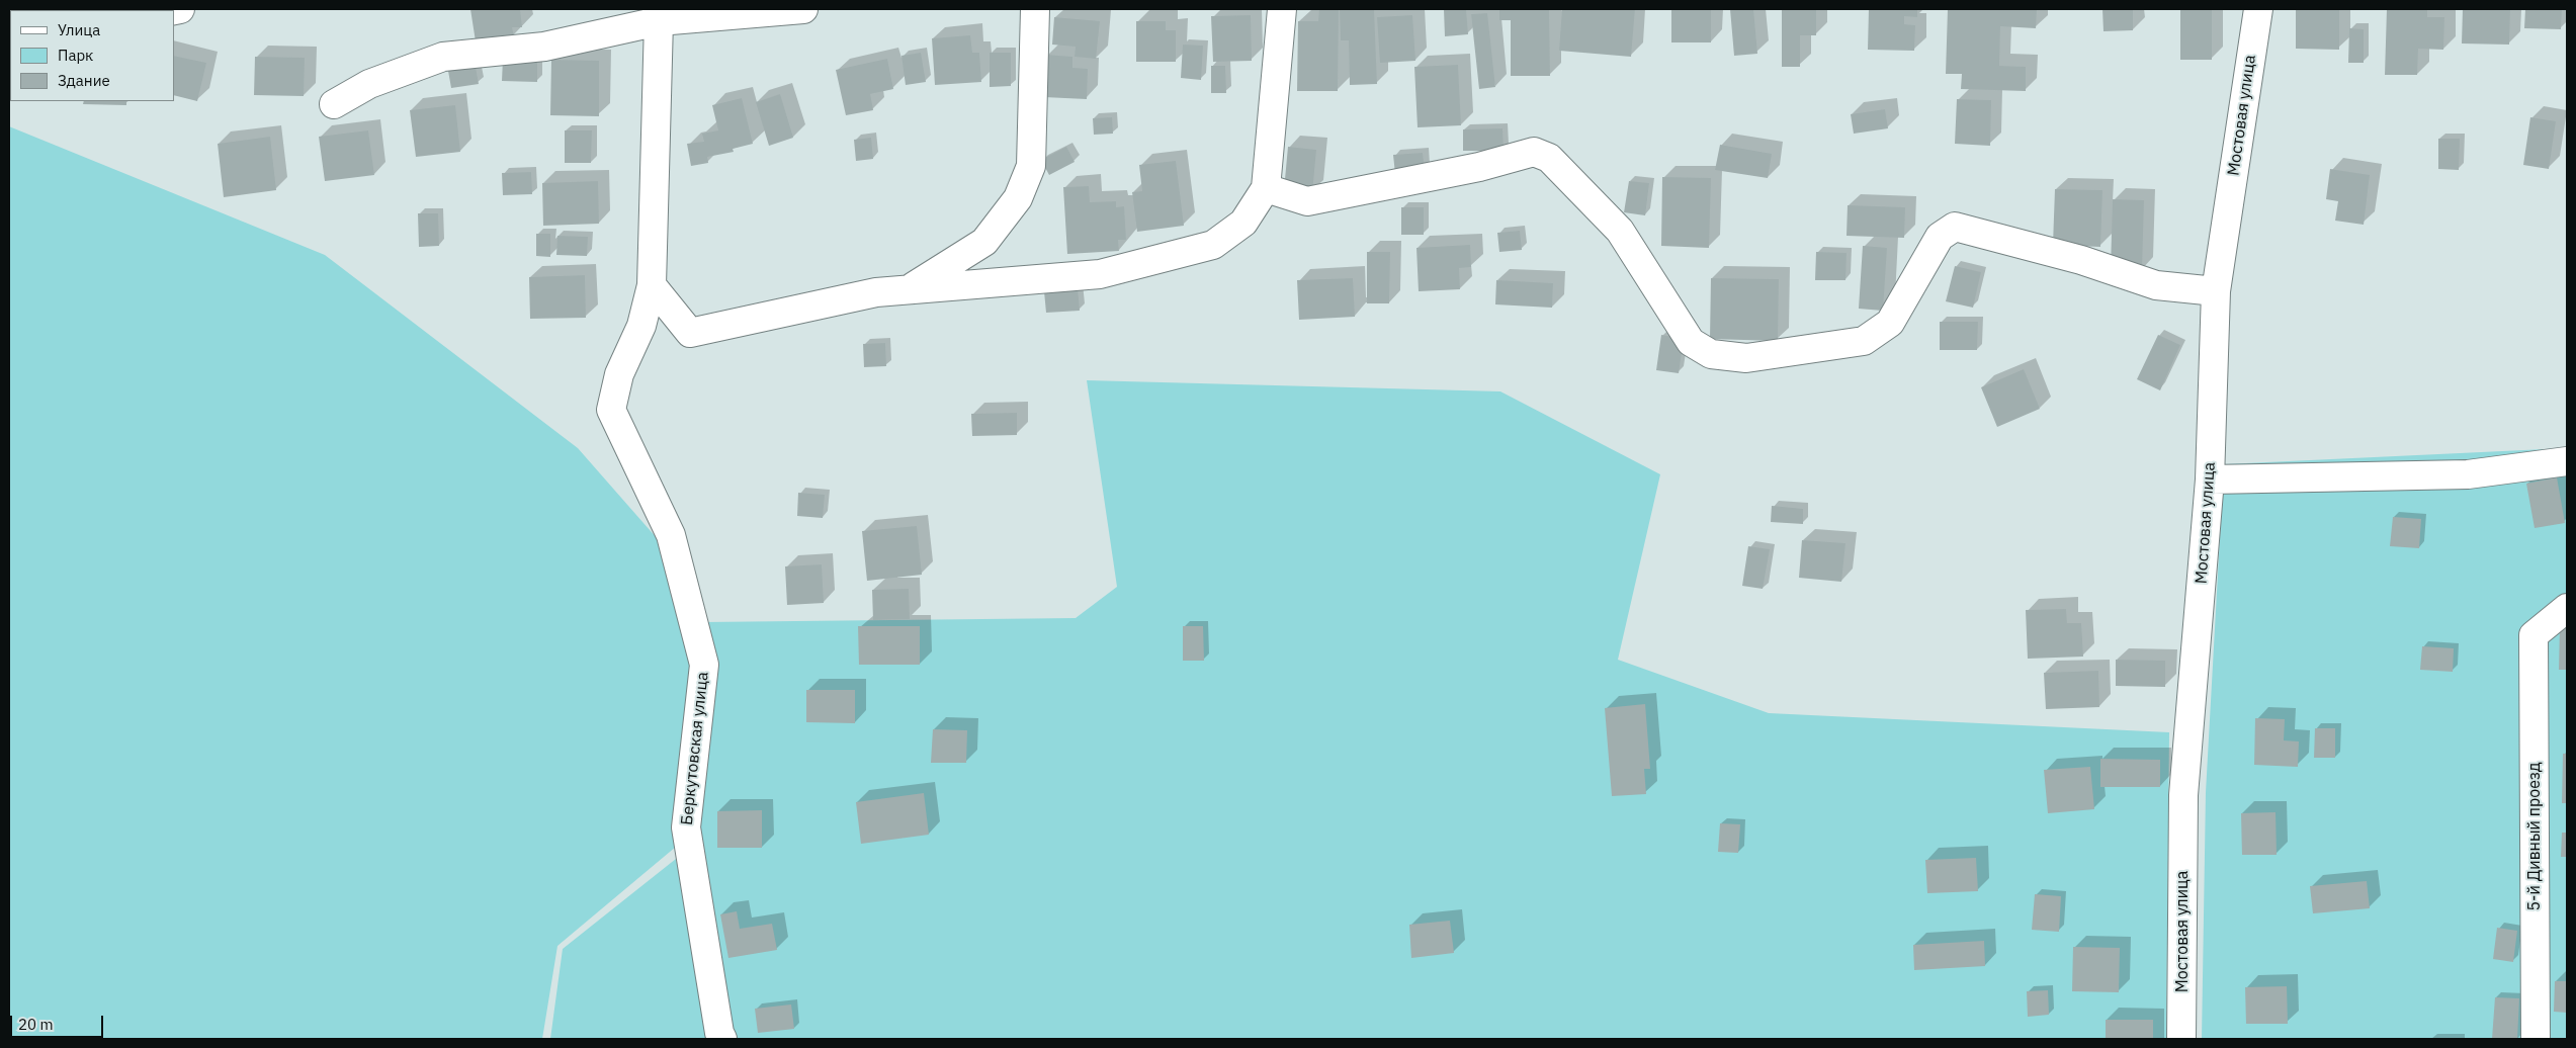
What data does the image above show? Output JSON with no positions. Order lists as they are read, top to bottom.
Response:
{
  "streets": {
    "street": ["Мостовая улица", "Беркутовская улица", "5-й Дивный проезд"]
  },
  "legend": ["Улица", "Парк", "Здание"],
  "scale_bar": "20 m"
}
